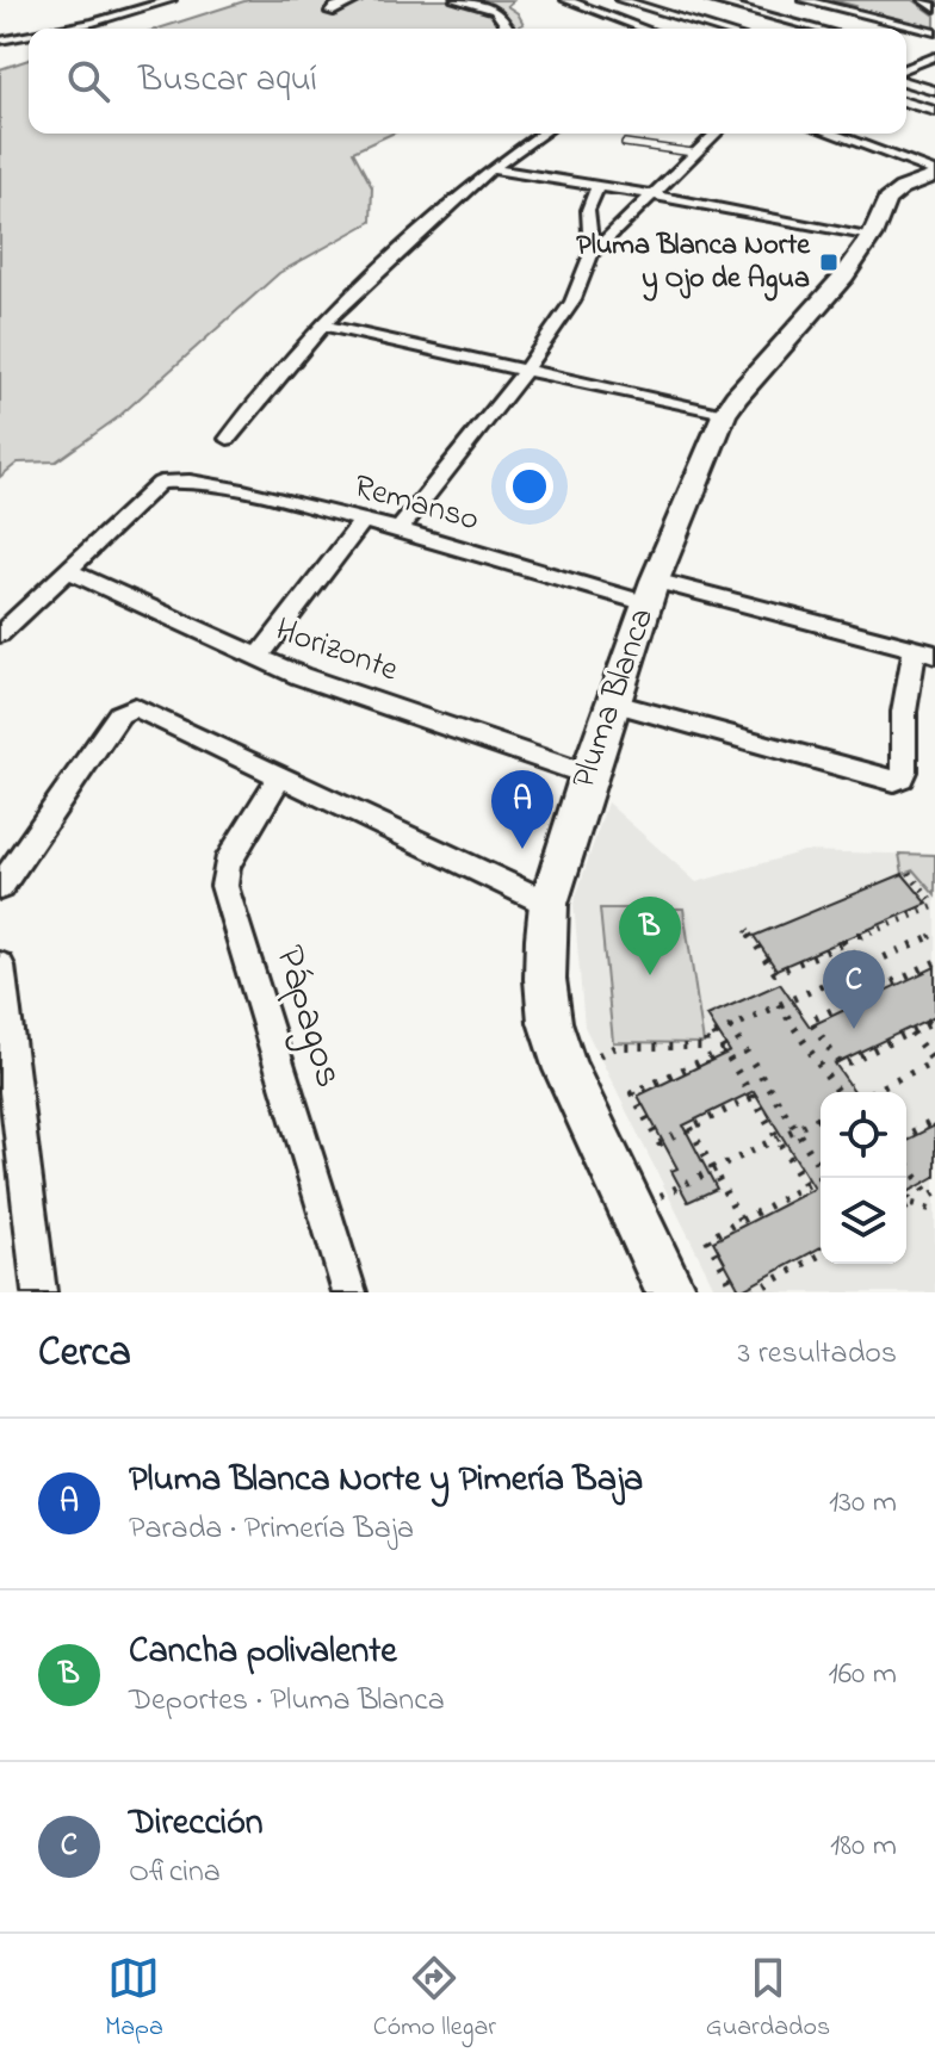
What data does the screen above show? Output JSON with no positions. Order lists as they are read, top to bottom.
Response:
{
  "streets": {
    "street": [
      "Remanso",
      "Horizonte",
      "Pluma Blanca",
      "Pápagos"
    ]
  },
  "crossings": [
    ["Remanso", "Horizonte"],
    ["Remanso", "Pluma Blanca"],
    ["Horizonte", "Pluma Blanca"]
  ],
  "places": {
    "transit": ["Pluma Blanca Norte y Ojo de Agua"]
  },
  "page": {
    "search": "Buscar aquí",
    "pins": ["A", "B", "C"],
    "heading": ["Cerca", "3 resultados"],
    "list": [
      {
        "mark": "A",
        "name": "Pluma Blanca Norte y Pimería Baja",
        "note": "Parada · Primería Baja",
        "value": "130 m"
      },
      {
        "mark": "B",
        "name": "Cancha polivalente",
        "note": "Deportes · Pluma Blanca",
        "value": "160 m"
      },
      {
        "mark": "C",
        "name": "Dirección",
        "note": "Oficina",
        "value": "180 m"
      }
    ],
    "nav": ["Mapa", "Cómo llegar", "Guardados"]
  }
}
